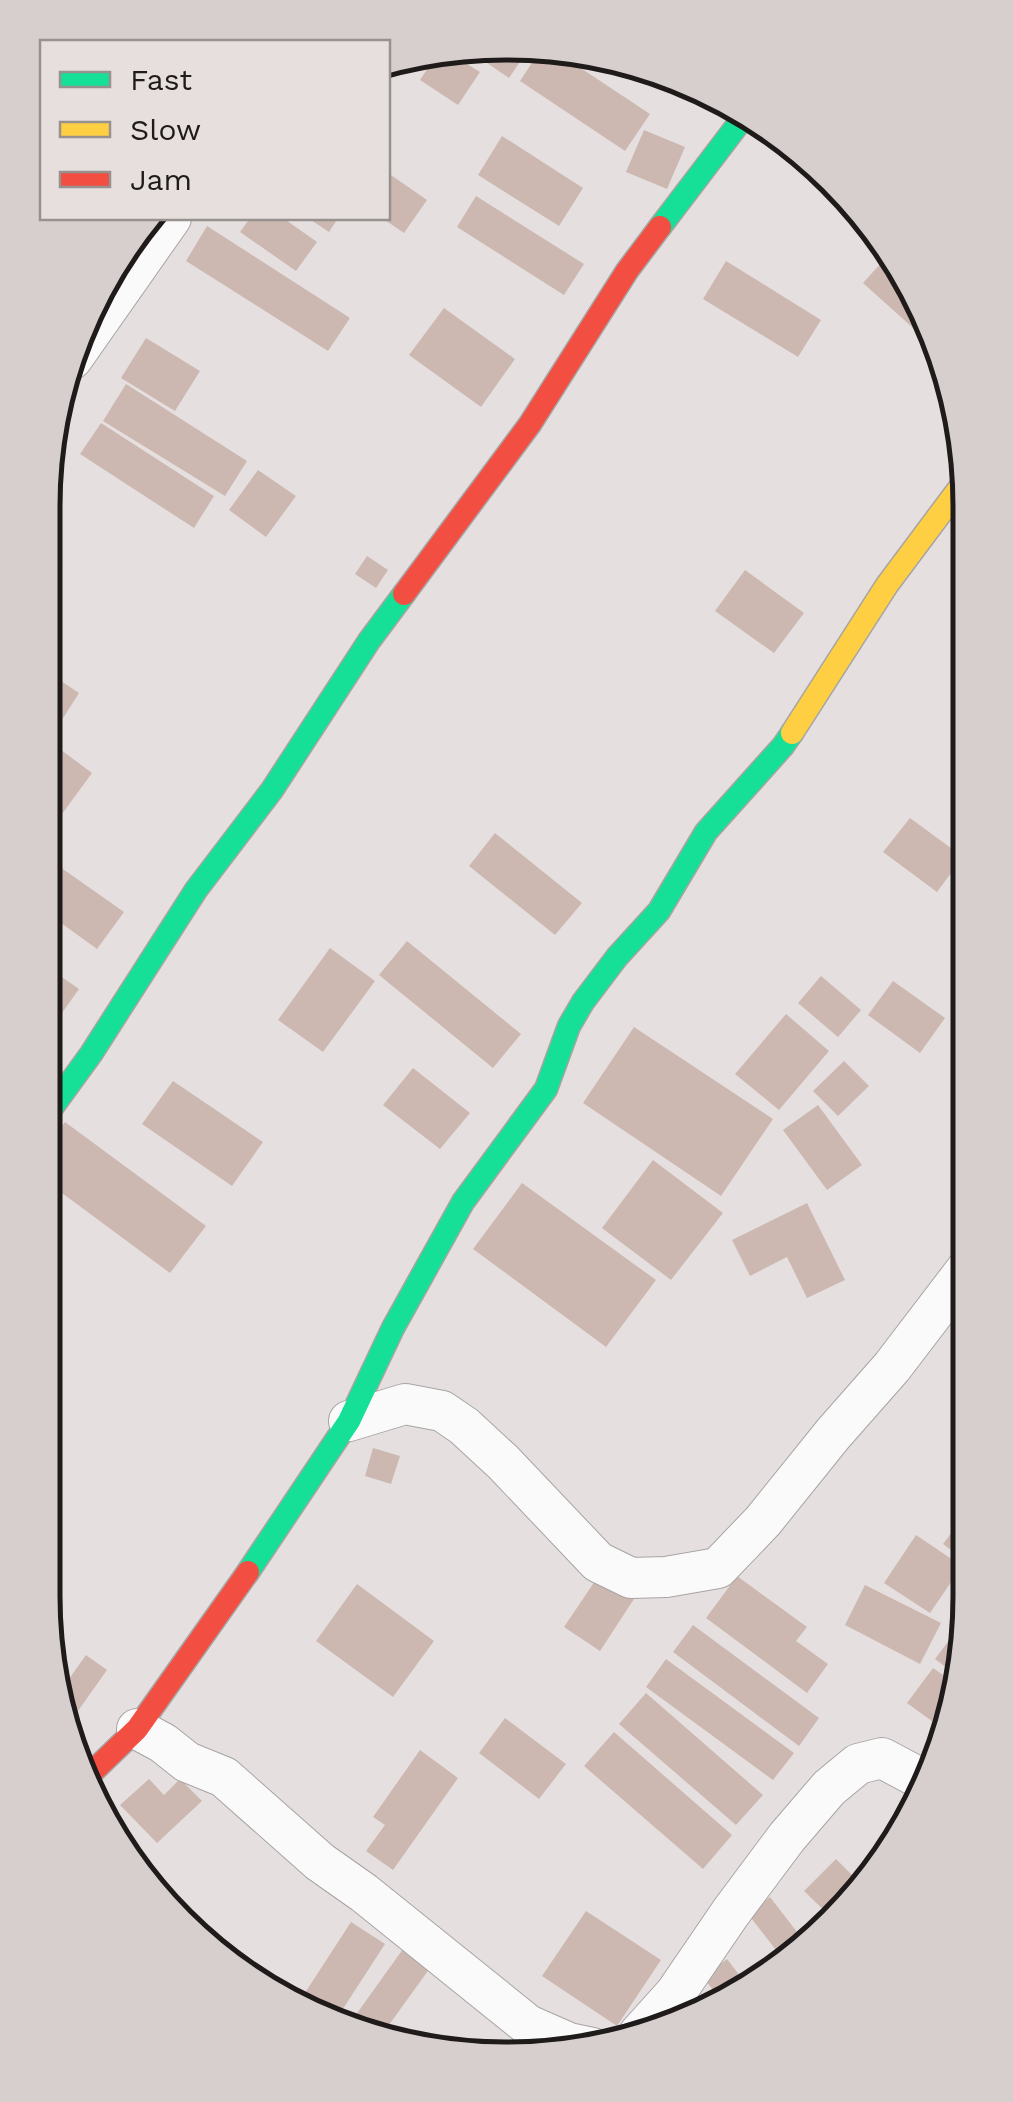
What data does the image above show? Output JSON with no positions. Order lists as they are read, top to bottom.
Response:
{
  "legend": ["Fast", "Slow", "Jam"]
}
